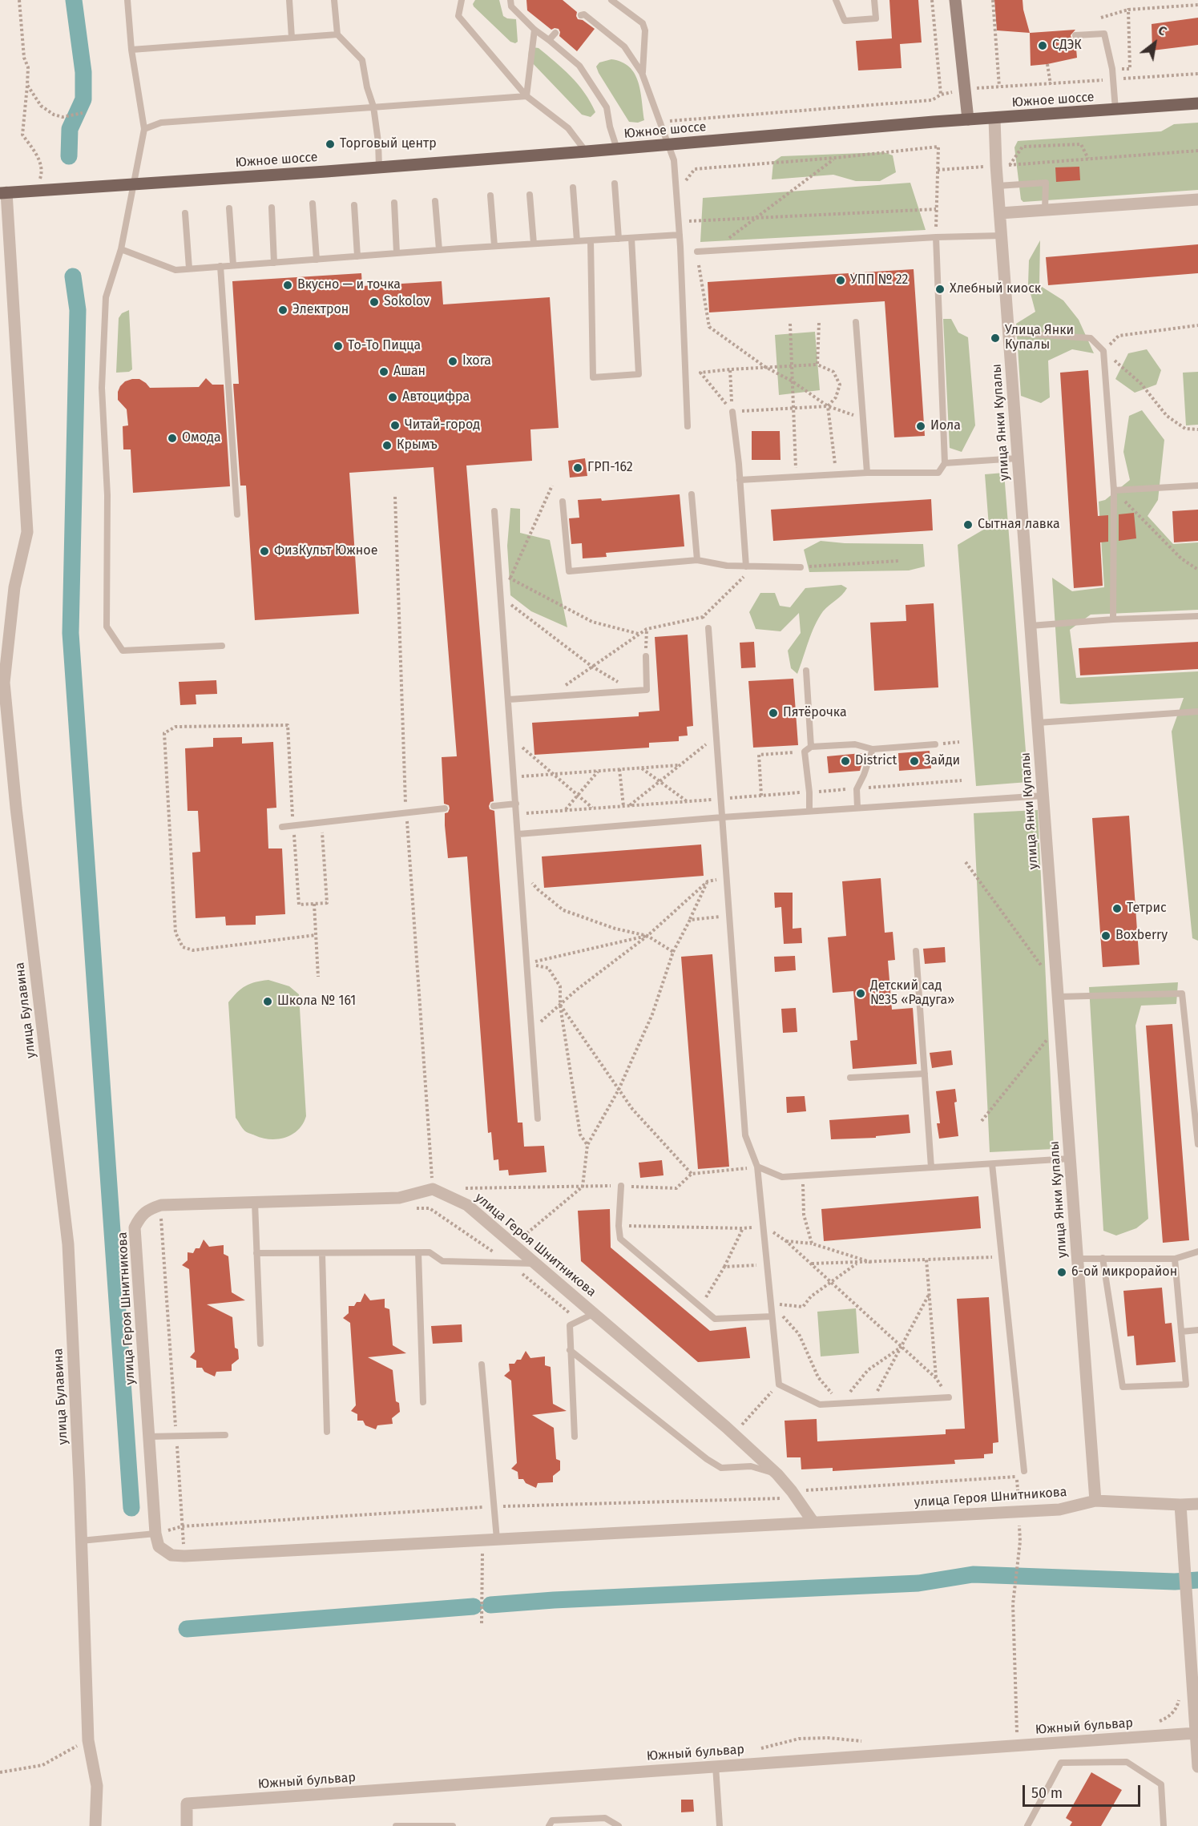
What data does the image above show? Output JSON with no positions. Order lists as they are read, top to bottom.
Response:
{
  "streets": {
    "main road": ["Южное шоссе"],
    "street": [
      "улица Янки Купалы",
      "улица Булавина",
      "улица Героя Шнитникова",
      "Южный бульвар"
    ]
  },
  "crossings": [
    ["Южное шоссе", "улица Янки Купалы"],
    ["Южное шоссе", "улица Булавина"],
    ["улица Янки Купалы", "улица Героя Шнитникова"]
  ],
  "places": [
    "СДЭК",
    "Торговый центр",
    "УПП № 22",
    "Вкусно — и точка",
    "Хлебный киоск",
    "Sokolov",
    "Электрон",
    "Улица Янки Купалы",
    "То-То Пицца",
    "Ixora",
    "Ашан",
    "Автоцифра",
    "Читай-город",
    "Иола",
    "Омода",
    "Крымъ",
    "ГРП-162",
    "Сытная лавка",
    "ФизКульт Южное",
    "Пятёрочка",
    "District",
    "Зайди",
    "Тетрис",
    "Boxberry",
    "Детский сад №35 «Радуга»",
    "Школа № 161",
    "6-ой микрорайон"
  ],
  "scale_bar": "50 m",
  "north": "top right"
}
